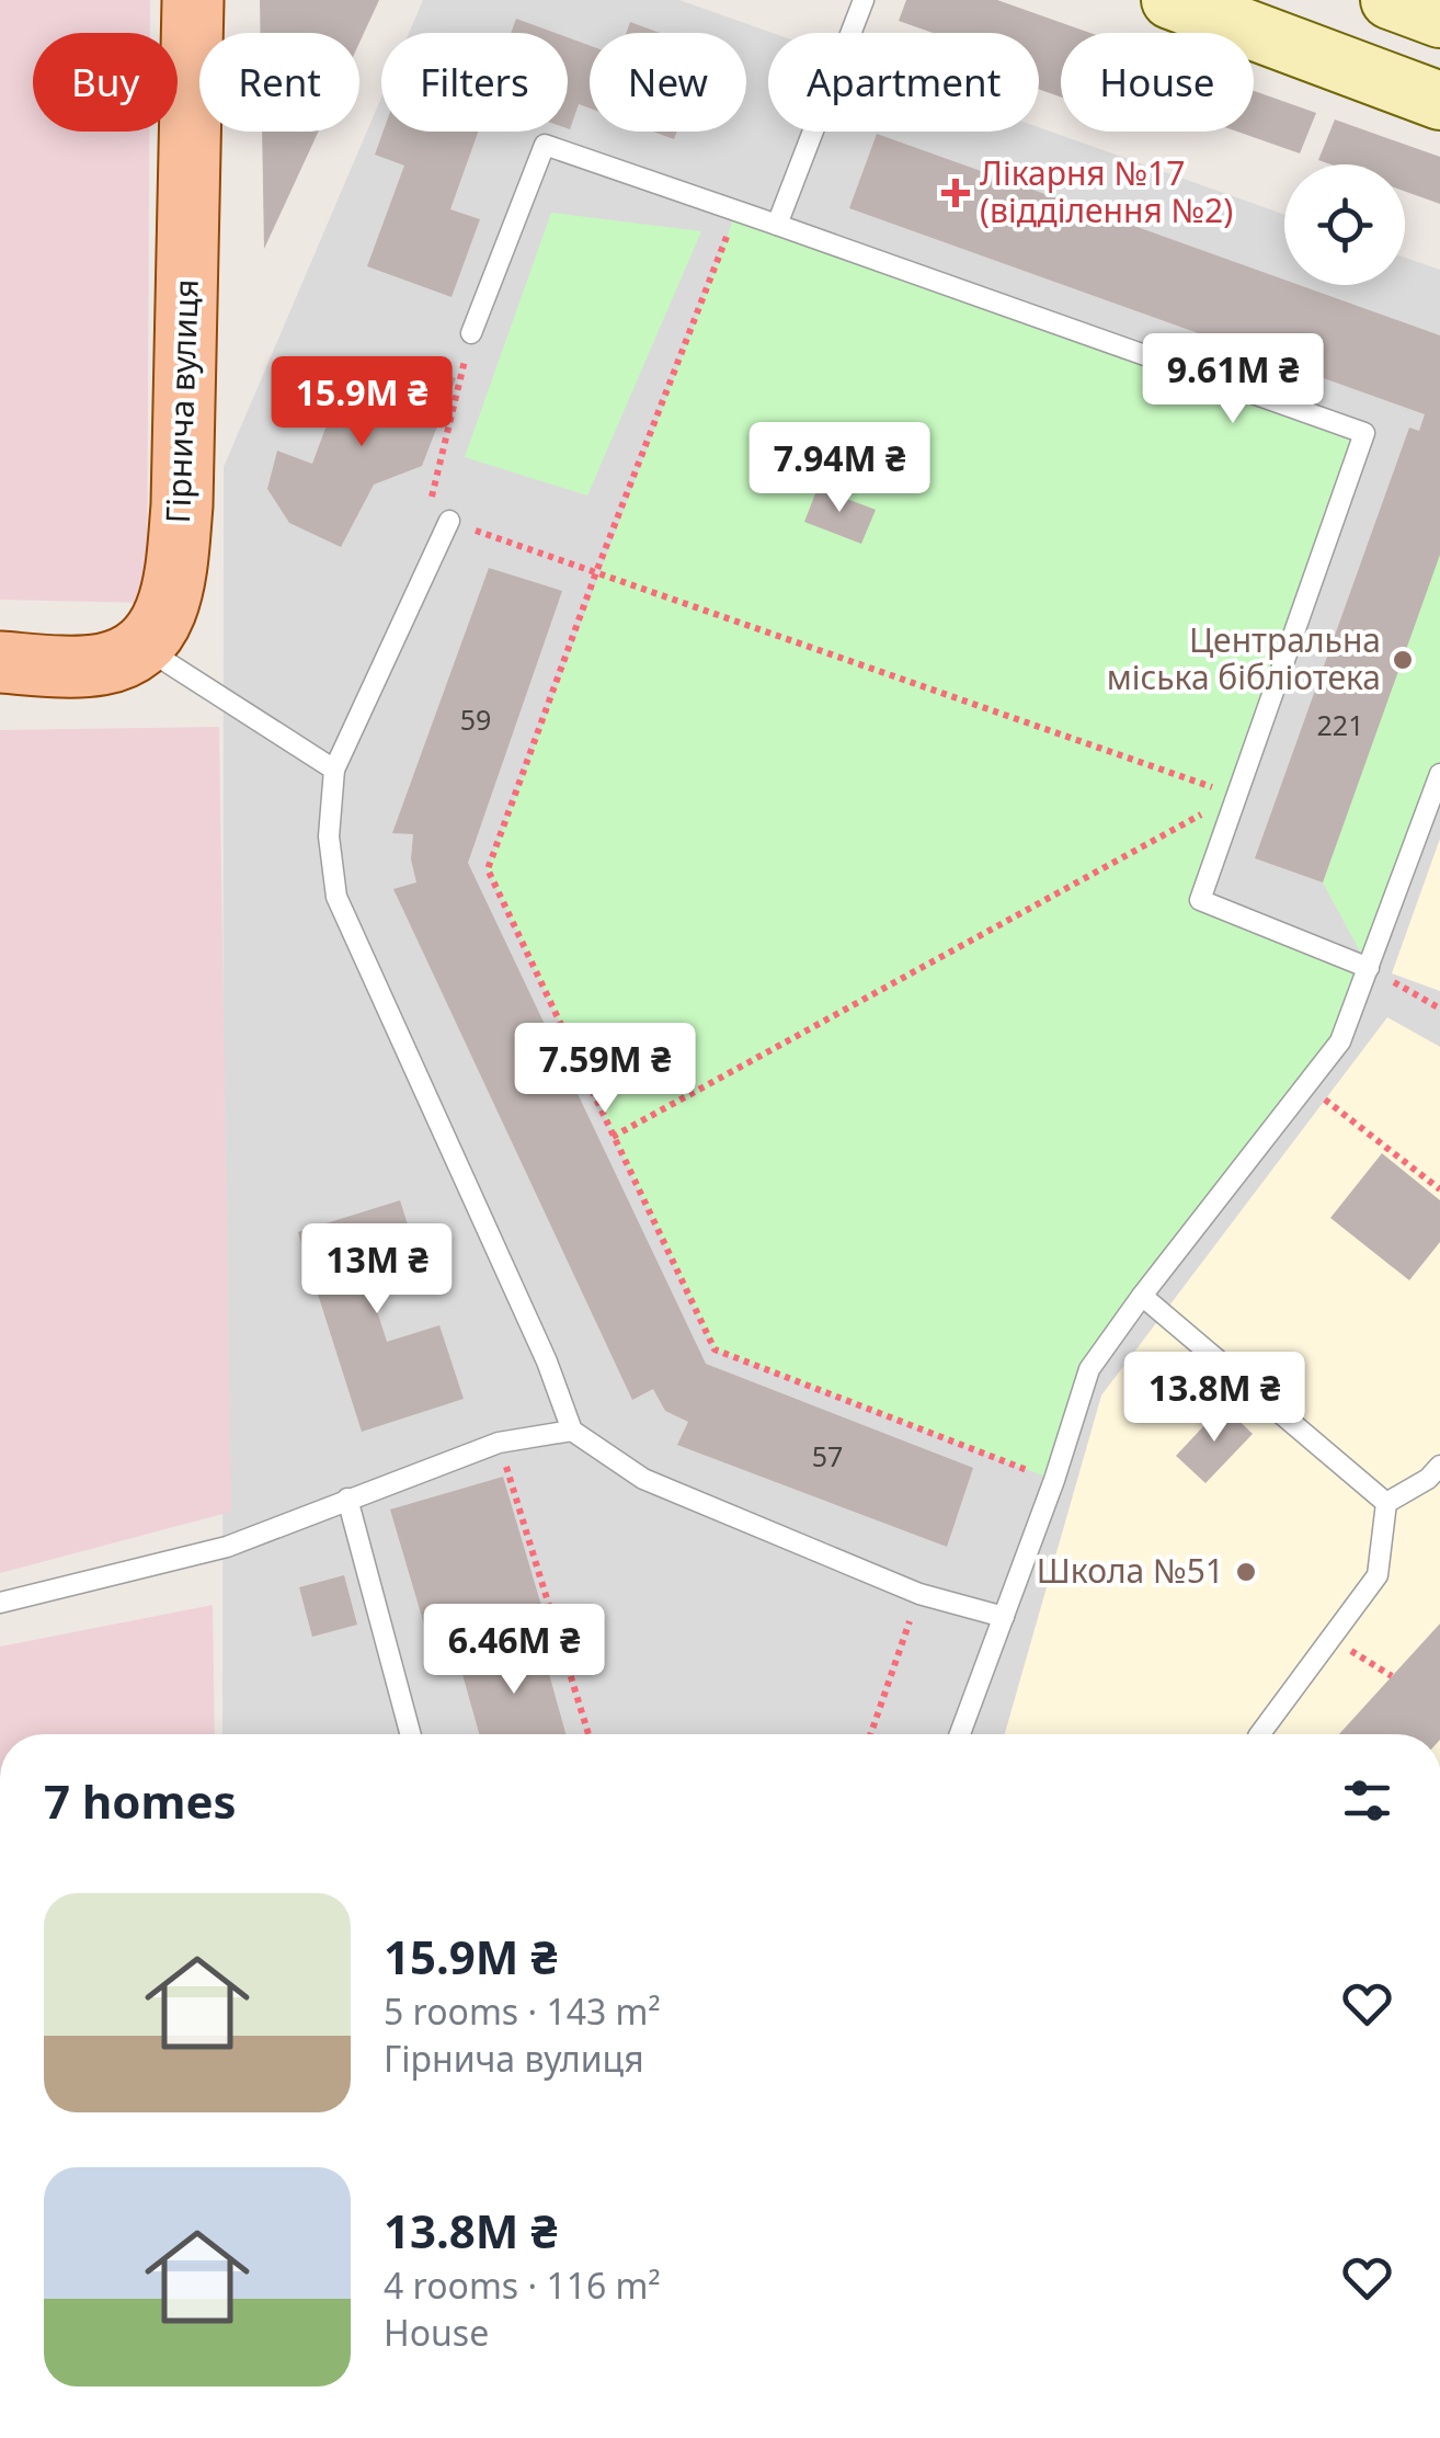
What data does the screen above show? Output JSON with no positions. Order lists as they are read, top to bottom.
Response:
{
  "streets": {
    "main road": ["Гірнича вулиця"]
  },
  "places": {
    "health": ["Лікарня №17 (відділення №2)"],
    "other": ["Центральна міська бібліотека", "Школа №51"]
  },
  "house_numbers": ["59", "221", "57"],
  "page": {
    "chip": [
      "Buy",
      "Rent",
      "Filters",
      "New",
      "Apartment",
      "House"
    ],
    "price": [
      "9.61M ₴",
      "15.9M ₴",
      "7.94M ₴",
      "7.59M ₴",
      "13M ₴",
      "13.8M ₴",
      "6.46M ₴"
    ],
    "heading": "7 homes",
    "list": [
      {
        "name": "15.9M ₴",
        "note": "5 rooms · 143 m² · Гірнича вулиця"
      },
      {
        "name": "13.8M ₴",
        "note": "4 rooms · 116 m² · House"
      }
    ]
  }
}
